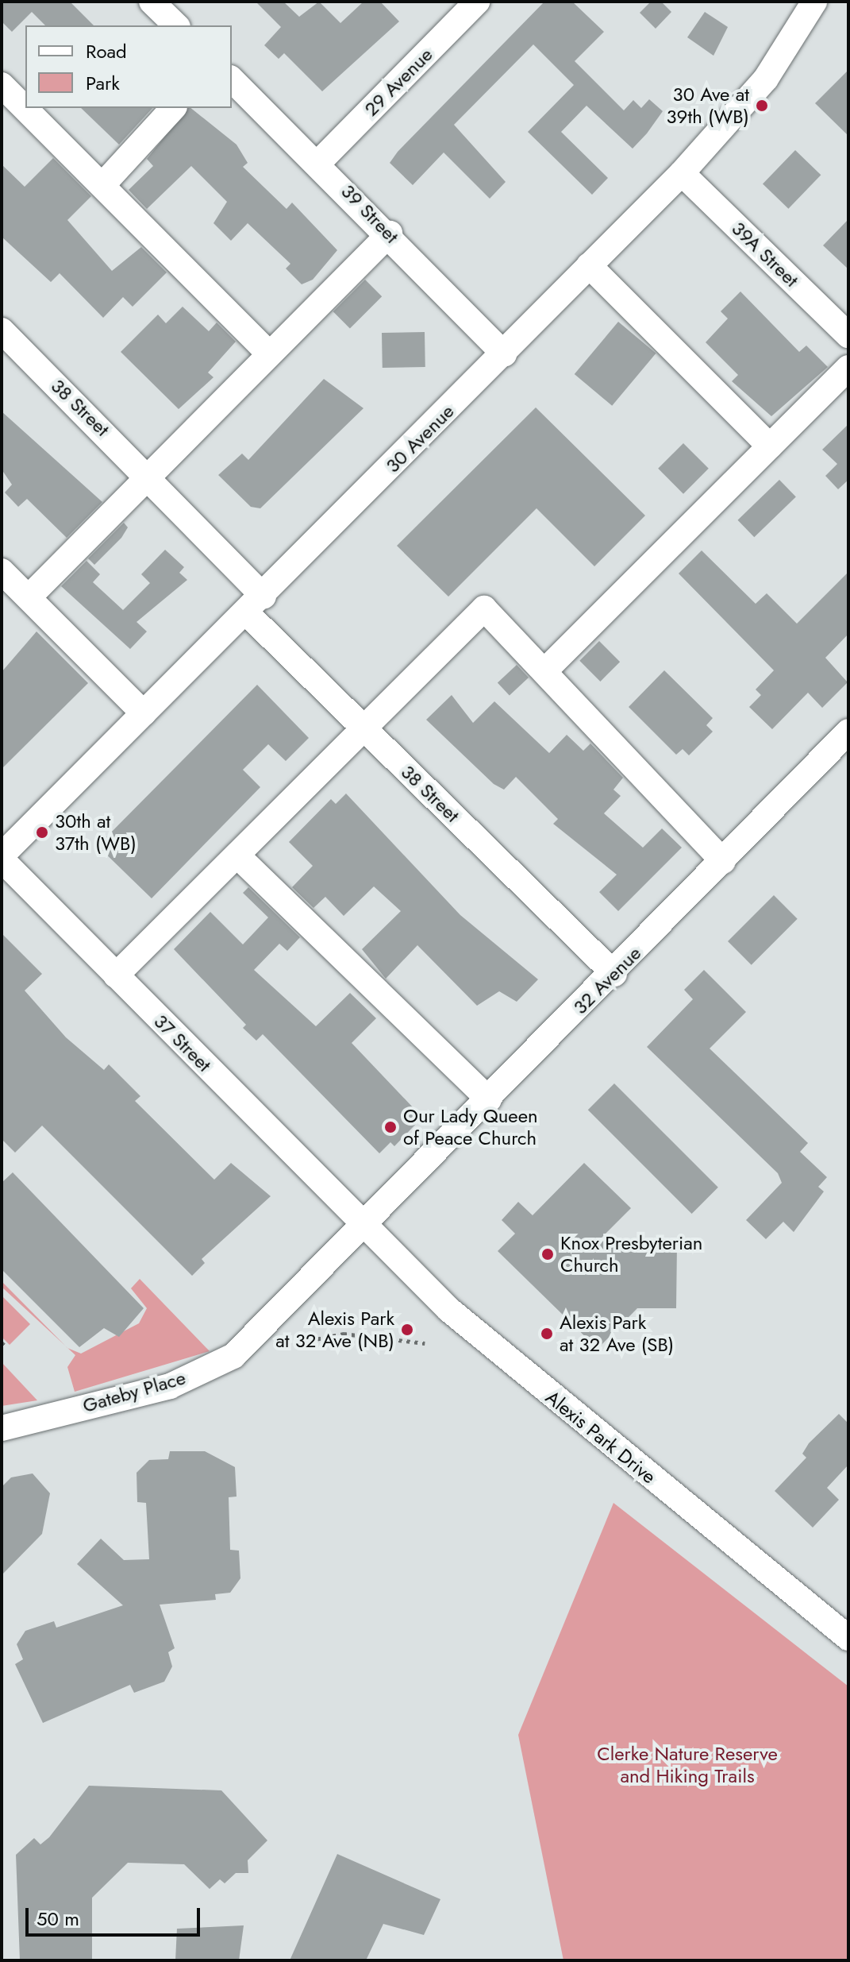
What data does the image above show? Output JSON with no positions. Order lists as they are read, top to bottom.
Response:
{
  "streets": {
    "street": [
      "29 Avenue",
      "39 Street",
      "39A Street",
      "38 Street",
      "30 Avenue",
      "32 Avenue",
      "37 Street",
      "Gateby Place",
      "Alexis Park Drive"
    ]
  },
  "crossings": [
    ["29 Avenue", "39 Street"],
    ["39 Street", "30 Avenue"],
    ["39A Street", "30 Avenue"],
    ["38 Street", "30 Avenue"],
    ["38 Street", "32 Avenue"],
    ["30 Avenue", "37 Street"],
    ["32 Avenue", "37 Street"],
    ["32 Avenue", "Gateby Place"],
    ["32 Avenue", "Alexis Park Drive"],
    ["37 Street", "Gateby Place"],
    ["37 Street", "Alexis Park Drive"],
    ["Gateby Place", "Alexis Park Drive"]
  ],
  "parks": ["Clerke Nature Reserve and Hiking Trails"],
  "places": [
    "30 Ave at 39th (WB)",
    "30th at 37th (WB)",
    "Our Lady Queen of Peace Church",
    "Knox Presbyterian Church",
    "Alexis Park at 32 Ave (NB)",
    "Alexis Park at 32 Ave (SB)"
  ],
  "legend": ["Road", "Park"],
  "scale_bar": "50 m"
}
